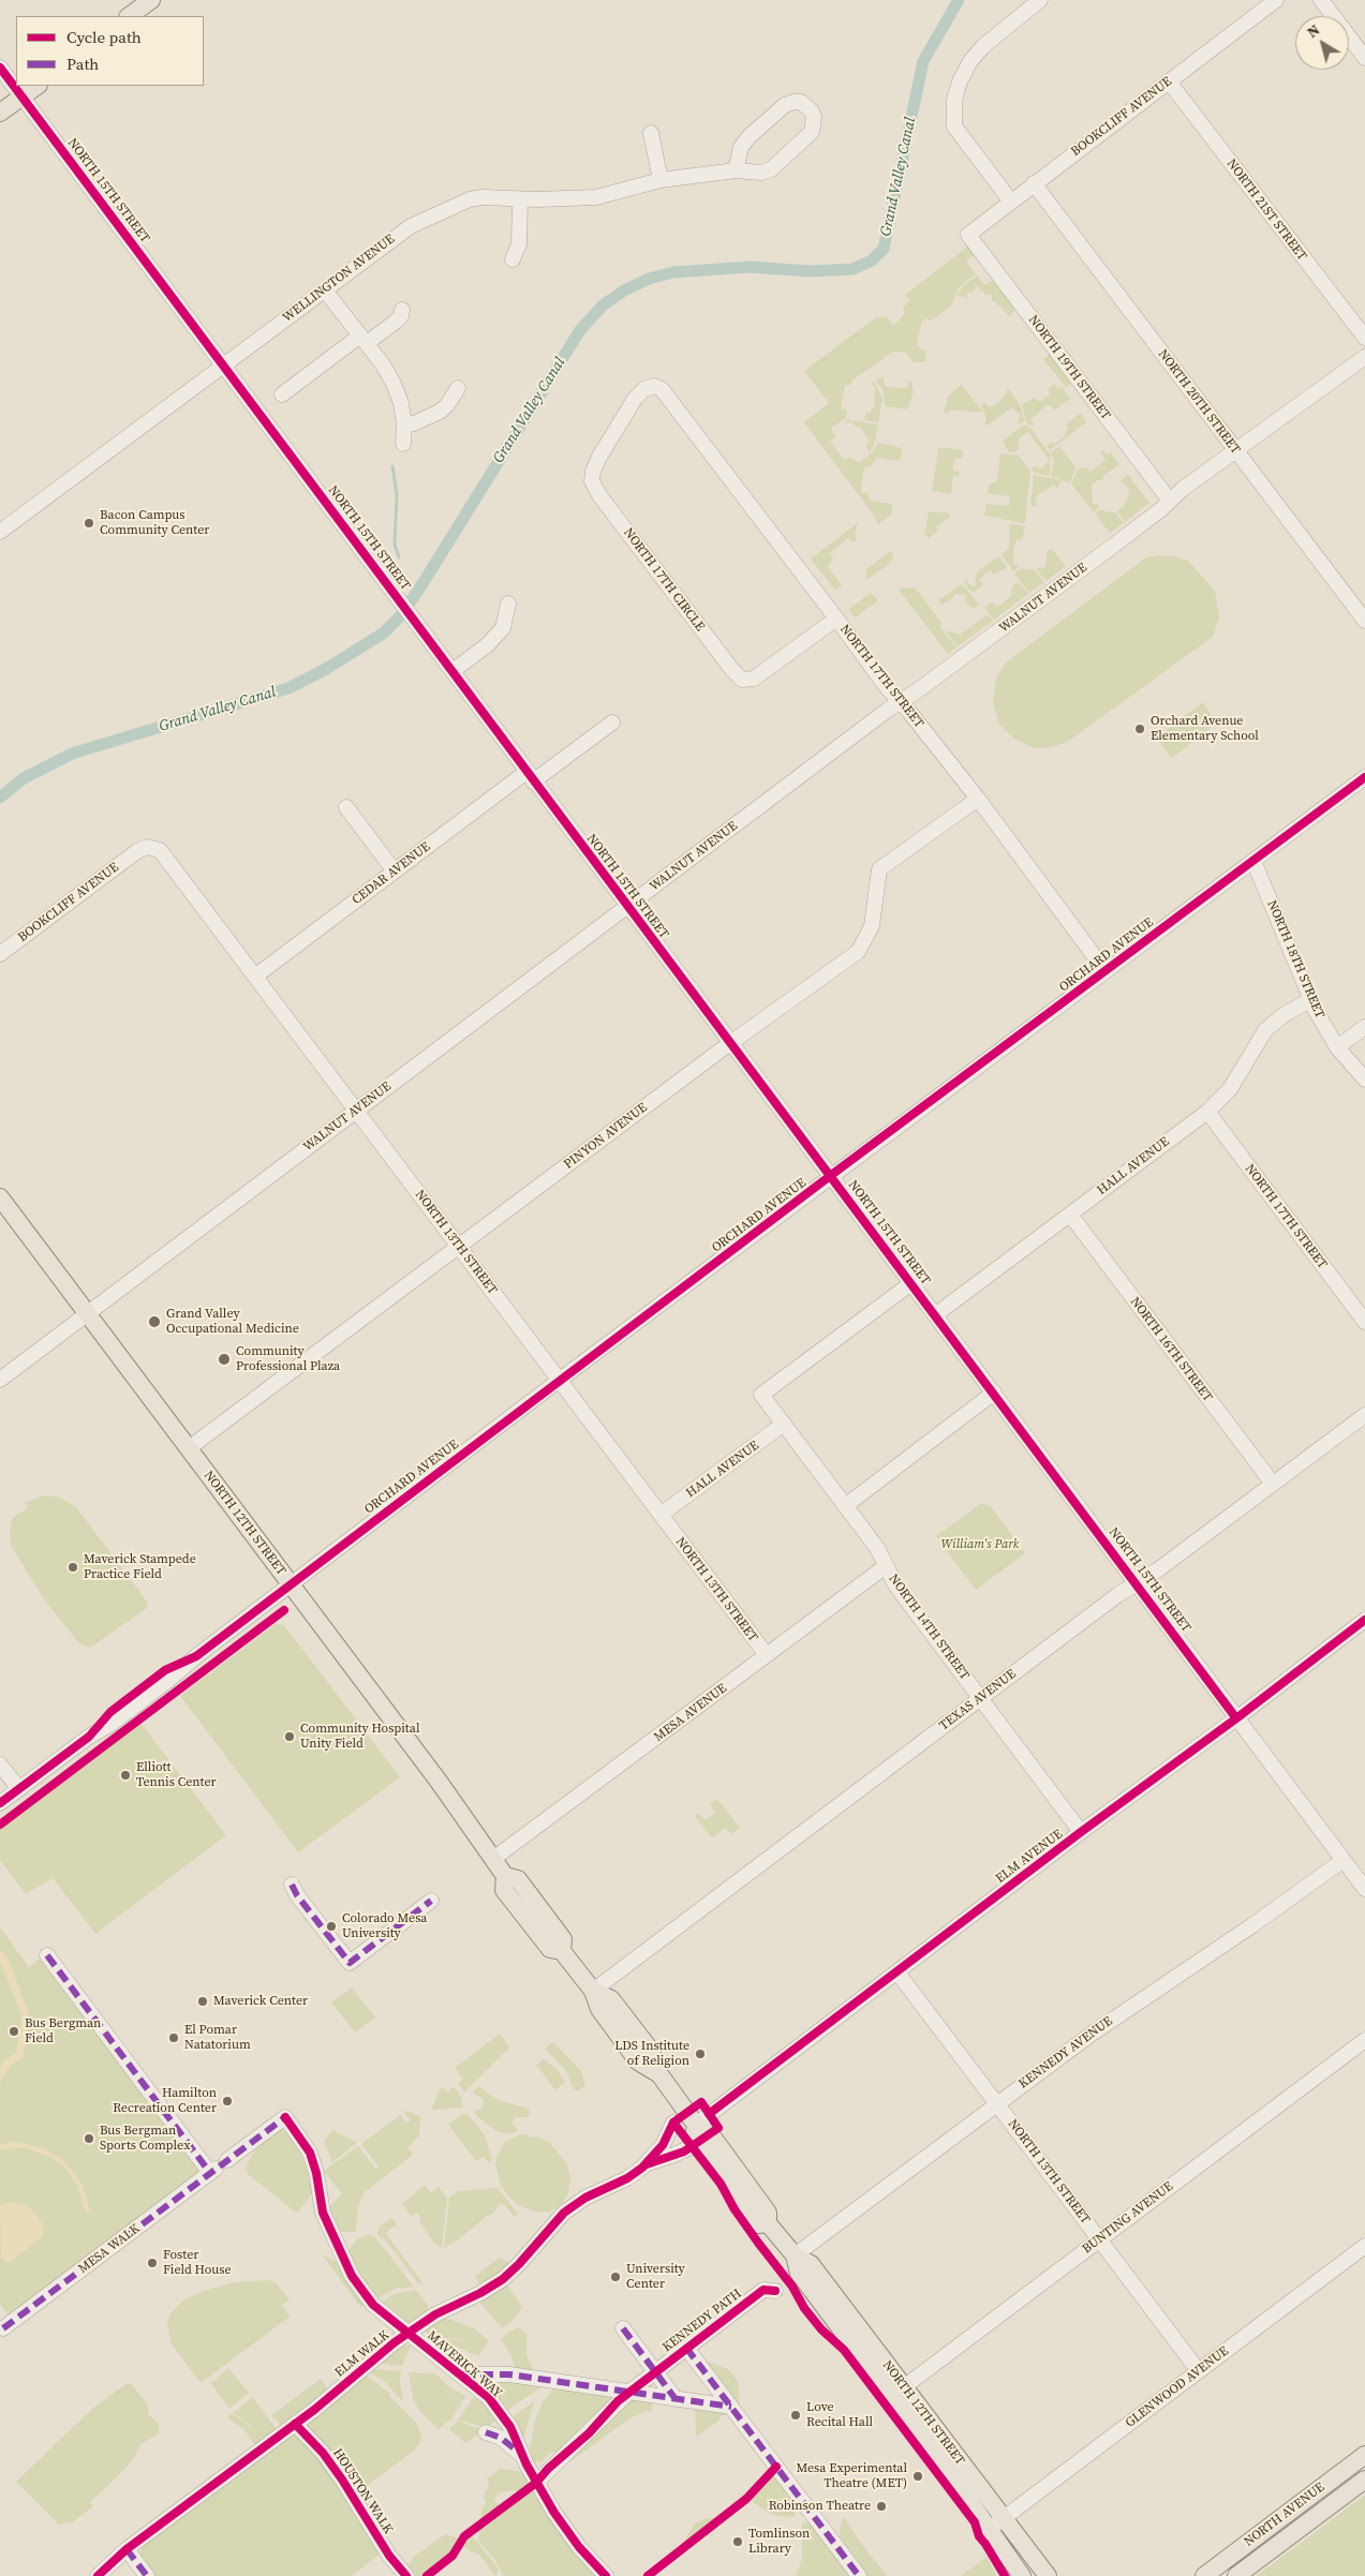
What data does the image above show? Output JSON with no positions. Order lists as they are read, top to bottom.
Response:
{
  "streets": {
    "main road": ["NORTH 12TH STREET", "NORTH AVENUE"],
    "street": [
      "BOOKCLIFF AVENUE",
      "NORTH 15TH STREET",
      "NORTH 21ST STREET",
      "WELLINGTON AVENUE",
      "NORTH 19TH STREET",
      "NORTH 20TH STREET",
      "NORTH 17TH CIRCLE",
      "WALNUT AVENUE",
      "NORTH 17TH STREET",
      "CEDAR AVENUE",
      "ORCHARD AVENUE",
      "NORTH 18TH STREET",
      "PINYON AVENUE",
      "HALL AVENUE",
      "NORTH 13TH STREET",
      "NORTH 16TH STREET",
      "NORTH 14TH STREET",
      "TEXAS AVENUE",
      "MESA AVENUE",
      "ELM AVENUE",
      "KENNEDY AVENUE",
      "BUNTING AVENUE",
      "MESA WALK",
      "KENNEDY PATH",
      "ELM WALK",
      "MAVERICK WAY",
      "GLENWOOD AVENUE",
      "HOUSTON WALK"
    ]
  },
  "crossings": [
    ["BOOKCLIFF AVENUE", "NORTH 21ST STREET"],
    ["BOOKCLIFF AVENUE", "NORTH 19TH STREET"],
    ["BOOKCLIFF AVENUE", "NORTH 20TH STREET"],
    ["BOOKCLIFF AVENUE", "NORTH 13TH STREET"],
    ["NORTH 15TH STREET", "WELLINGTON AVENUE"],
    ["NORTH 15TH STREET", "WALNUT AVENUE"],
    ["NORTH 15TH STREET", "CEDAR AVENUE"],
    ["NORTH 15TH STREET", "ORCHARD AVENUE"],
    ["NORTH 15TH STREET", "PINYON AVENUE"],
    ["NORTH 15TH STREET", "HALL AVENUE"],
    ["NORTH 15TH STREET", "NORTH 14TH STREET"],
    ["NORTH 15TH STREET", "TEXAS AVENUE"],
    ["NORTH 15TH STREET", "ELM AVENUE"],
    ["NORTH 15TH STREET", "KENNEDY AVENUE"],
    ["NORTH 19TH STREET", "WALNUT AVENUE"],
    ["NORTH 20TH STREET", "WALNUT AVENUE"],
    ["NORTH 17TH CIRCLE", "NORTH 17TH STREET"],
    ["WALNUT AVENUE", "NORTH 17TH STREET"],
    ["WALNUT AVENUE", "NORTH 13TH STREET"],
    ["WALNUT AVENUE", "NORTH 12TH STREET"],
    ["NORTH 17TH STREET", "ORCHARD AVENUE"],
    ["NORTH 17TH STREET", "PINYON AVENUE"],
    ["NORTH 17TH STREET", "HALL AVENUE"],
    ["CEDAR AVENUE", "NORTH 13TH STREET"],
    ["ORCHARD AVENUE", "NORTH 18TH STREET"],
    ["ORCHARD AVENUE", "NORTH 13TH STREET"],
    ["ORCHARD AVENUE", "NORTH 12TH STREET"],
    ["NORTH 18TH STREET", "HALL AVENUE"],
    ["PINYON AVENUE", "NORTH 13TH STREET"],
    ["PINYON AVENUE", "NORTH 12TH STREET"],
    ["HALL AVENUE", "NORTH 13TH STREET"],
    ["HALL AVENUE", "NORTH 16TH STREET"],
    ["HALL AVENUE", "NORTH 14TH STREET"],
    ["NORTH 13TH STREET", "MESA AVENUE"],
    ["NORTH 13TH STREET", "ELM AVENUE"],
    ["NORTH 13TH STREET", "KENNEDY AVENUE"],
    ["NORTH 13TH STREET", "BUNTING AVENUE"],
    ["NORTH 13TH STREET", "GLENWOOD AVENUE"],
    ["NORTH 16TH STREET", "TEXAS AVENUE"],
    ["NORTH 12TH STREET", "TEXAS AVENUE"],
    ["NORTH 12TH STREET", "MESA AVENUE"],
    ["NORTH 12TH STREET", "ELM AVENUE"],
    ["NORTH 12TH STREET", "KENNEDY AVENUE"],
    ["NORTH 12TH STREET", "BUNTING AVENUE"],
    ["NORTH 12TH STREET", "GLENWOOD AVENUE"],
    ["NORTH 14TH STREET", "TEXAS AVENUE"],
    ["NORTH 14TH STREET", "MESA AVENUE"],
    ["NORTH 14TH STREET", "ELM AVENUE"],
    ["MESA WALK", "MAVERICK WAY"],
    ["KENNEDY PATH", "MAVERICK WAY"],
    ["ELM WALK", "MAVERICK WAY"],
    ["ELM WALK", "HOUSTON WALK"]
  ],
  "water": ["Grand Valley Canal"],
  "parks": ["William's Park"],
  "places": [
    "Bacon Campus Community Center",
    "Orchard Avenue Elementary School",
    "Grand Valley Occupational Medicine",
    "Community Professional Plaza",
    "Maverick Stampede Practice Field",
    "Community Hospital Unity Field",
    "Elliott Tennis Center",
    "Colorado Mesa University",
    "Maverick Center",
    "Bus Bergman Field",
    "El Pomar Natatorium",
    "LDS Institute of Religion",
    "Hamilton Recreation Center",
    "Bus Bergman Sports Complex",
    "Foster Field House",
    "University Center",
    "Love Recital Hall",
    "Mesa Experimental Theatre (MET)",
    "Robinson Theatre",
    "Tomlinson Library"
  ],
  "legend": ["Cycle path", "Path"],
  "north": "top left"
}
